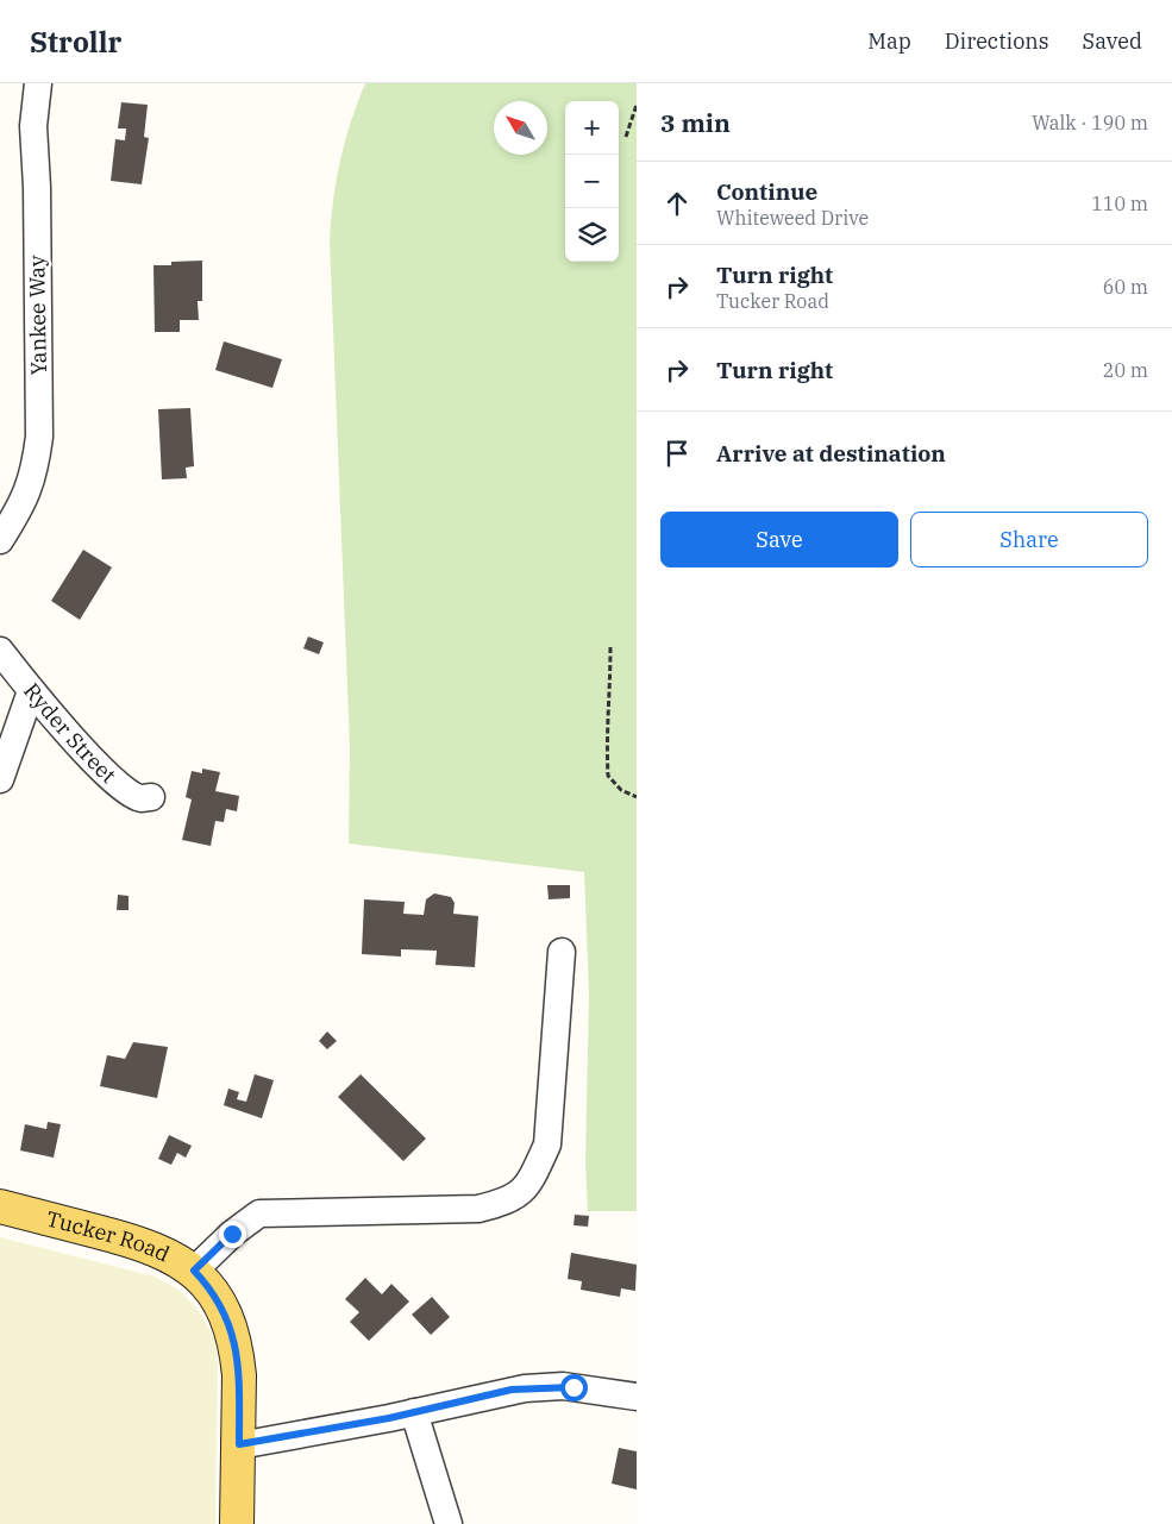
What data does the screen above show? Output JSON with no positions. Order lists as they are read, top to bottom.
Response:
{
  "streets": {
    "main road": ["Tucker Road"],
    "street": ["Yankee Way", "Ryder Street"]
  },
  "north": "top left",
  "page": {
    "header": "Strollr",
    "nav": ["Map", "Directions", "Saved"],
    "heading": ["3 min", "Walk · 190 m"],
    "map_buttons": ["+", "−"],
    "list": [
      ["Continue", "Whiteweed Drive", "110 m"],
      ["Turn right", "Tucker Road", "60 m"],
      ["Turn right", "20 m"],
      "Arrive at destination"
    ],
    "buttons": ["Save", "Share"]
  }
}
